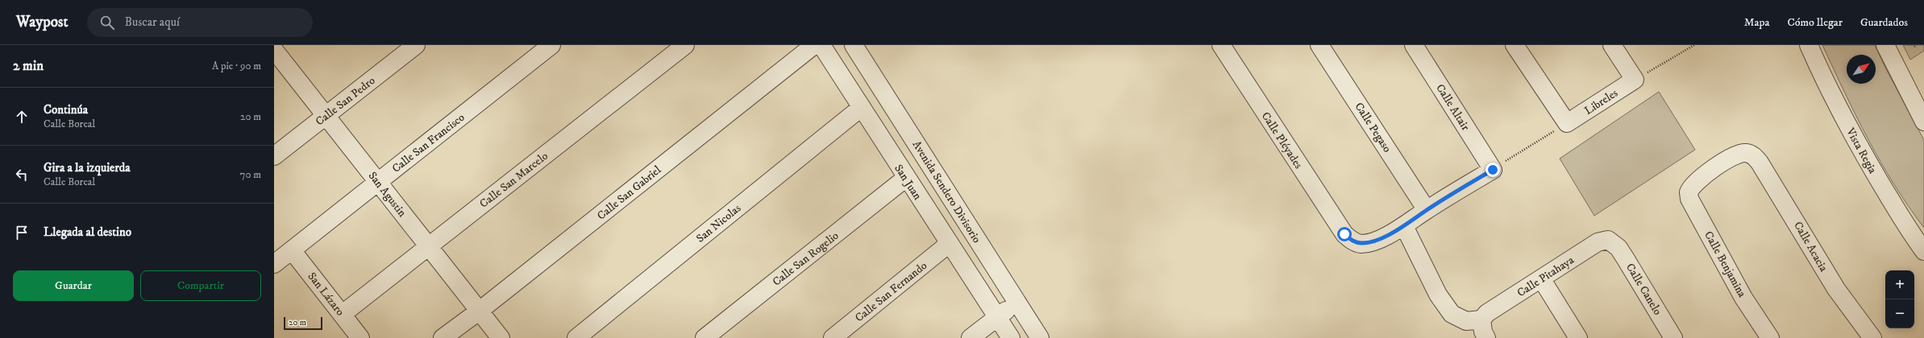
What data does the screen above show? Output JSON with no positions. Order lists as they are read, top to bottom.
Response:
{
  "streets": {
    "street": [
      "Calle San Pedro",
      "Libreles",
      "Calle Altair",
      "Calle Pegaso",
      "Calle Pléyades",
      "Calle San Francisco",
      "Vista Regia",
      "Calle San Marcelo",
      "San Juan",
      "Avenida Sendero Divisorio",
      "Calle San Gabriel",
      "San Agustin",
      "San Nicolas",
      "Calle Acacia",
      "Calle San Rogelio",
      "Calle Benjamina",
      "Calle Pitahaya",
      "Calle Canelo",
      "Calle San Fernando",
      "San Lázaro"
    ]
  },
  "crossings": [
    ["Calle San Pedro", "San Agustin"],
    ["Calle San Francisco", "San Agustin"],
    ["Calle San Francisco", "San Lázaro"],
    ["Calle San Marcelo", "San Agustin"],
    ["Calle San Marcelo", "San Lázaro"],
    ["San Juan", "San Nicolas"],
    ["San Juan", "Calle San Rogelio"],
    ["San Juan", "Calle San Fernando"],
    ["Calle San Gabriel", "San Agustin"],
    ["Calle Acacia", "Calle Benjamina"],
    ["Calle Pitahaya", "Calle Canelo"]
  ],
  "scale_bar": "20 m",
  "north": "top right",
  "page": {
    "header": "Waypost",
    "search": "Buscar aquí",
    "nav": ["Mapa", "Cómo llegar", "Guardados"],
    "heading": ["2 min", "A pie · 90 m"],
    "list": [
      ["Continúa", "Calle Boreal", "20 m"],
      ["Gira a la izquierda", "Calle Boreal", "70 m"],
      "Llegada al destino"
    ],
    "buttons": ["Guardar", "Compartir"],
    "map_buttons": ["+", "−"],
    "scale": "20 m"
  }
}
